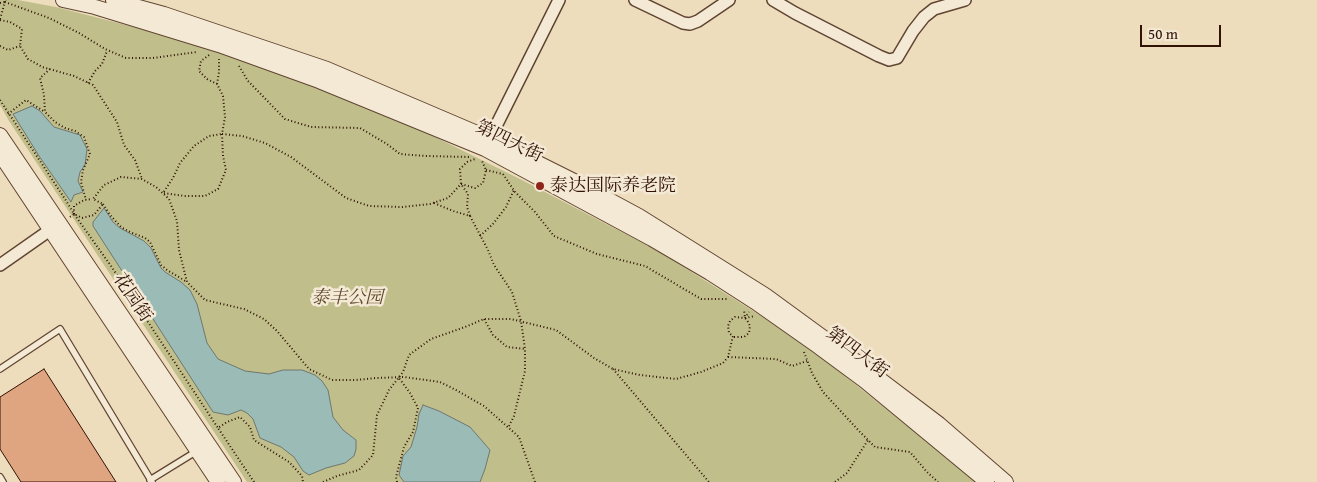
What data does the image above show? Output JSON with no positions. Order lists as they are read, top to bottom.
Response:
{
  "streets": {
    "street": ["第四大街", "花园街"]
  },
  "parks": ["泰丰公园"],
  "places": ["泰达国际养老院"],
  "scale_bar": "50 m"
}
